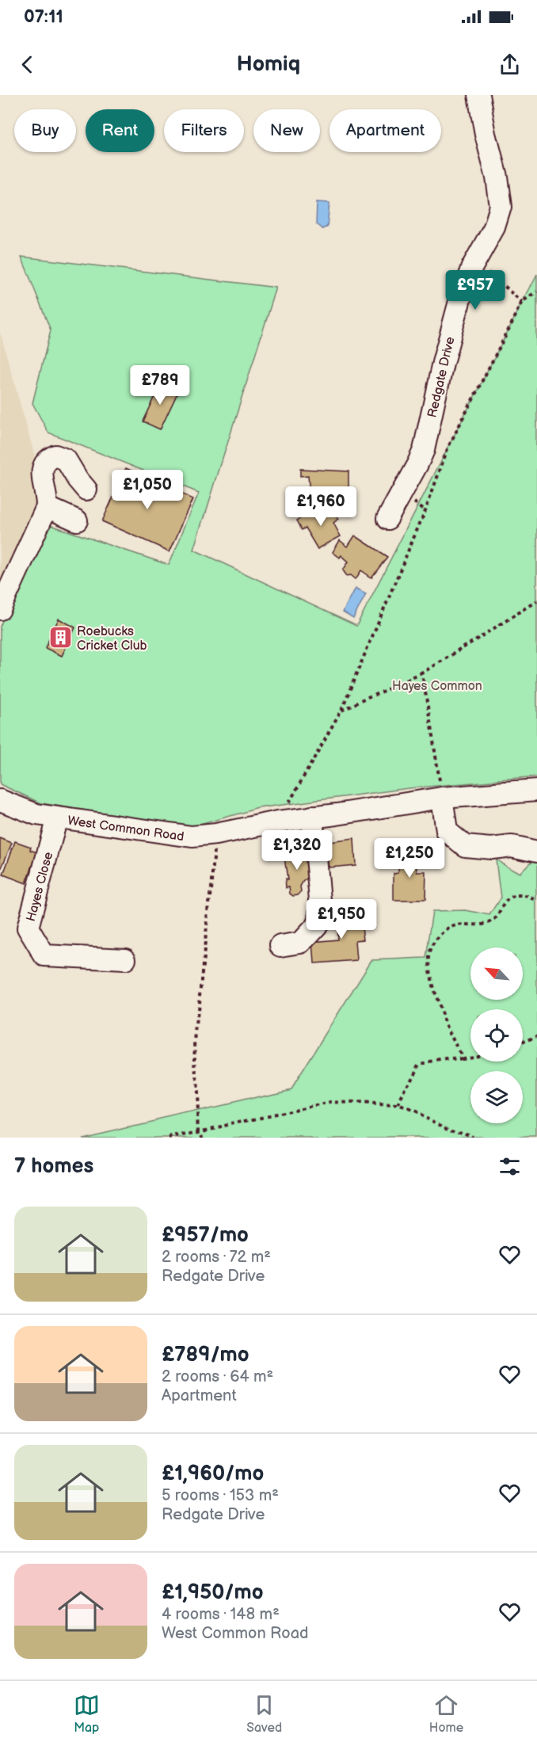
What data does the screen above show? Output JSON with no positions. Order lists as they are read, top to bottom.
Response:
{
  "streets": {
    "street": ["Redgate Drive", "West Common Road", "Hayes Close"]
  },
  "crossings": [
    ["West Common Road", "Hayes Close"]
  ],
  "parks": ["Hayes Common"],
  "places": {
    "building": ["Roebucks Cricket Club"]
  },
  "north": "top left",
  "page": {
    "status": "07:11",
    "header": "Homiq",
    "chip": [
      "Buy",
      "Rent",
      "Filters",
      "New",
      "Apartment"
    ],
    "price": [
      "£957",
      "£789",
      "£1,050",
      "£1,960",
      "£1,320",
      "£1,250",
      "£1,950"
    ],
    "heading": "7 homes",
    "list": [
      {
        "name": "£957/mo",
        "note": "2 rooms · 72 m² · Redgate Drive"
      },
      {
        "name": "£789/mo",
        "note": "2 rooms · 64 m² · Apartment"
      },
      {
        "name": "£1,960/mo",
        "note": "5 rooms · 153 m² · Redgate Drive"
      },
      {
        "name": "£1,950/mo",
        "note": "4 rooms · 148 m² · West Common Road"
      }
    ],
    "tabs": ["Map", "Saved", "Home"]
  }
}
